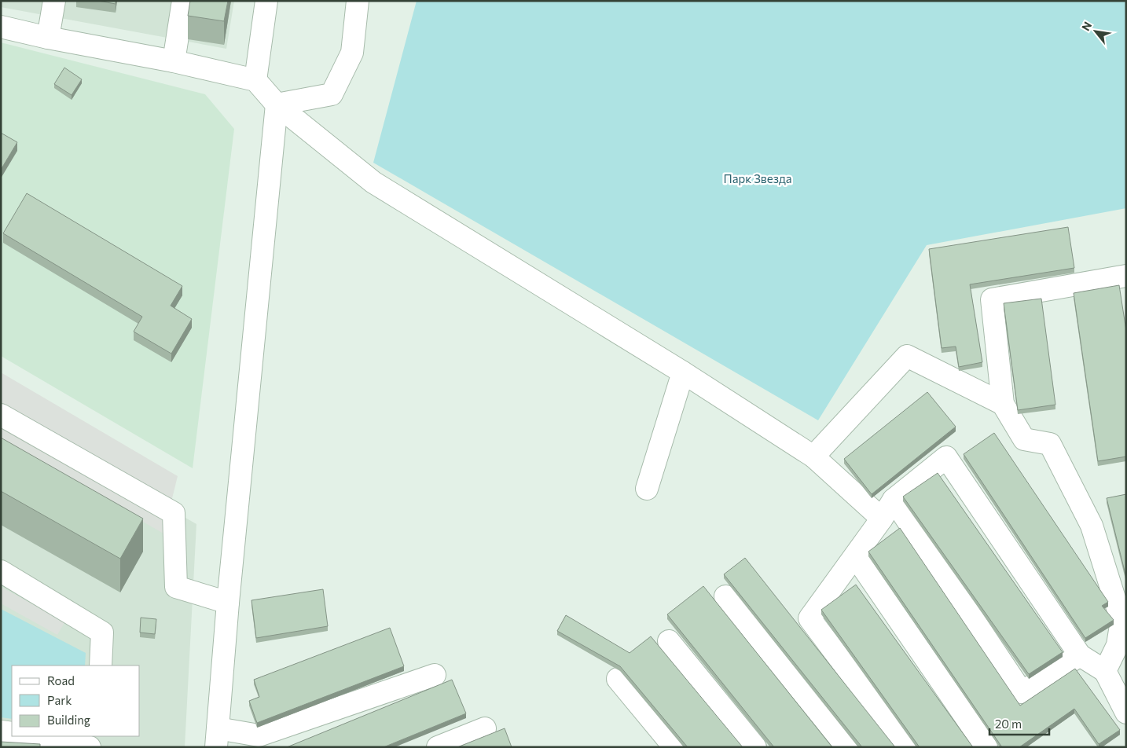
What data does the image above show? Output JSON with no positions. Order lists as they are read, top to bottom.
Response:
{
  "parks": ["Парк Звезда"],
  "legend": ["Road", "Park", "Building"],
  "scale_bar": "20 m",
  "north": "top left"
}
